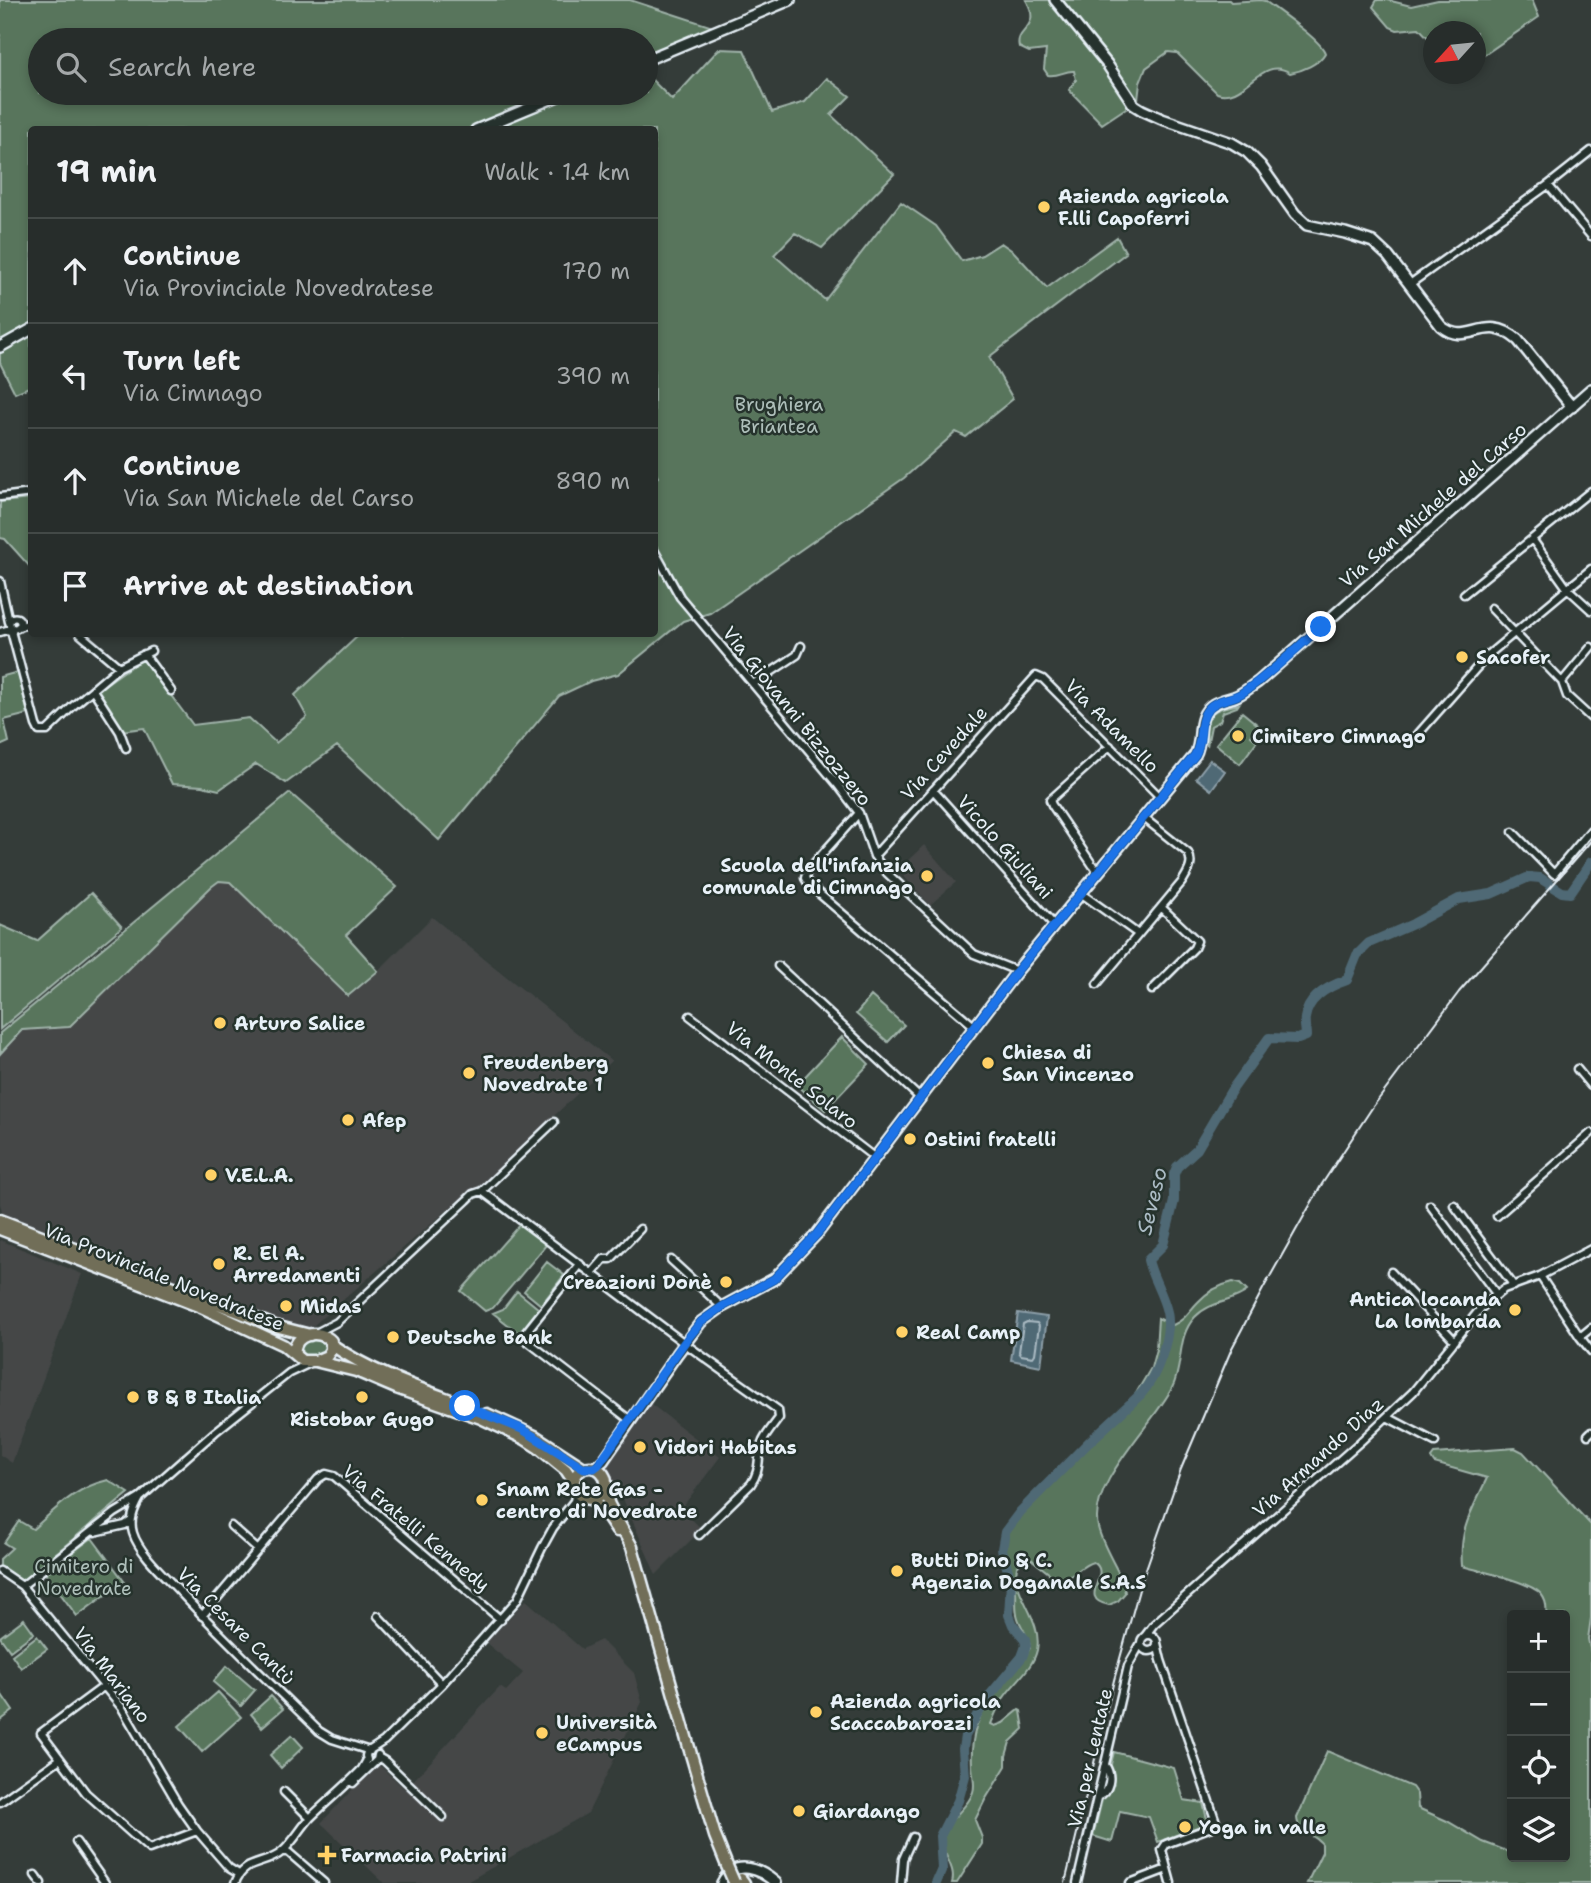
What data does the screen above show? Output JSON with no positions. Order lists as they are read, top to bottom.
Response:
{
  "streets": {
    "main road": ["Via Provinciale Novedratese"],
    "street": [
      "Via San Michele del Carso",
      "Via Giovanni Bizzozzero",
      "Via Adamello",
      "Via Cevedale",
      "Vicolo Giuliani",
      "Via Monte Solaro",
      "Via Armando Diaz",
      "Via Fratelli Kennedy",
      "Via Cesare Cantù",
      "Via Mariano",
      "Via per Lentate"
    ]
  },
  "crossings": [
    ["Via San Michele del Carso", "Via Giovanni Bizzozzero"],
    ["Via San Michele del Carso", "Via Adamello"],
    ["Via San Michele del Carso", "Vicolo Giuliani"],
    ["Via San Michele del Carso", "Via Monte Solaro"],
    ["Via San Michele del Carso", "Via Provinciale Novedratese"],
    ["Via Giovanni Bizzozzero", "Via Cevedale"],
    ["Via Adamello", "Via Cevedale"],
    ["Via Cevedale", "Vicolo Giuliani"],
    ["Via Armando Diaz", "Via per Lentate"],
    ["Via Fratelli Kennedy", "Via Cesare Cantù"]
  ],
  "water": ["Seveso"],
  "parks": ["Brughiera Briantea", "Cimitero di Novedrate"],
  "places": {
    "other": [
      "Azienda agricola F.lli Capoferri",
      "Sacofer",
      "Cimitero Cimnago",
      "Scuola dell'infanzia comunale di Cimnago",
      "Arturo Salice",
      "Chiesa di San Vincenzo",
      "Freudenberg Novedrate 1",
      "Afep",
      "Ostini fratelli",
      "V.E.L.A.",
      "R. El A. Arredamenti",
      "Creazioni Donè",
      "Midas",
      "Antica locanda La lombarda",
      "Real Camp",
      "Deutsche Bank",
      "B & B Italia",
      "Ristobar Gugo",
      "Vidori Habitas",
      "Snam Rete Gas - centro di Novedrate",
      "Butti Dino & C. Agenzia Doganale S.A.S",
      "Azienda agricola Scaccabarozzi",
      "Università eCampus",
      "Giardango",
      "Yoga in valle"
    ],
    "health": ["Farmacia Patrini"]
  },
  "north": "bottom left",
  "page": {
    "search": "Search here",
    "heading": ["19 min", "Walk · 1.4 km"],
    "list": [
      ["Continue", "Via Provinciale Novedratese", "170 m"],
      ["Turn left", "Via Cimnago", "390 m"],
      ["Continue", "Via San Michele del Carso", "890 m"],
      "Arrive at destination"
    ],
    "map_buttons": ["+", "−"]
  }
}
